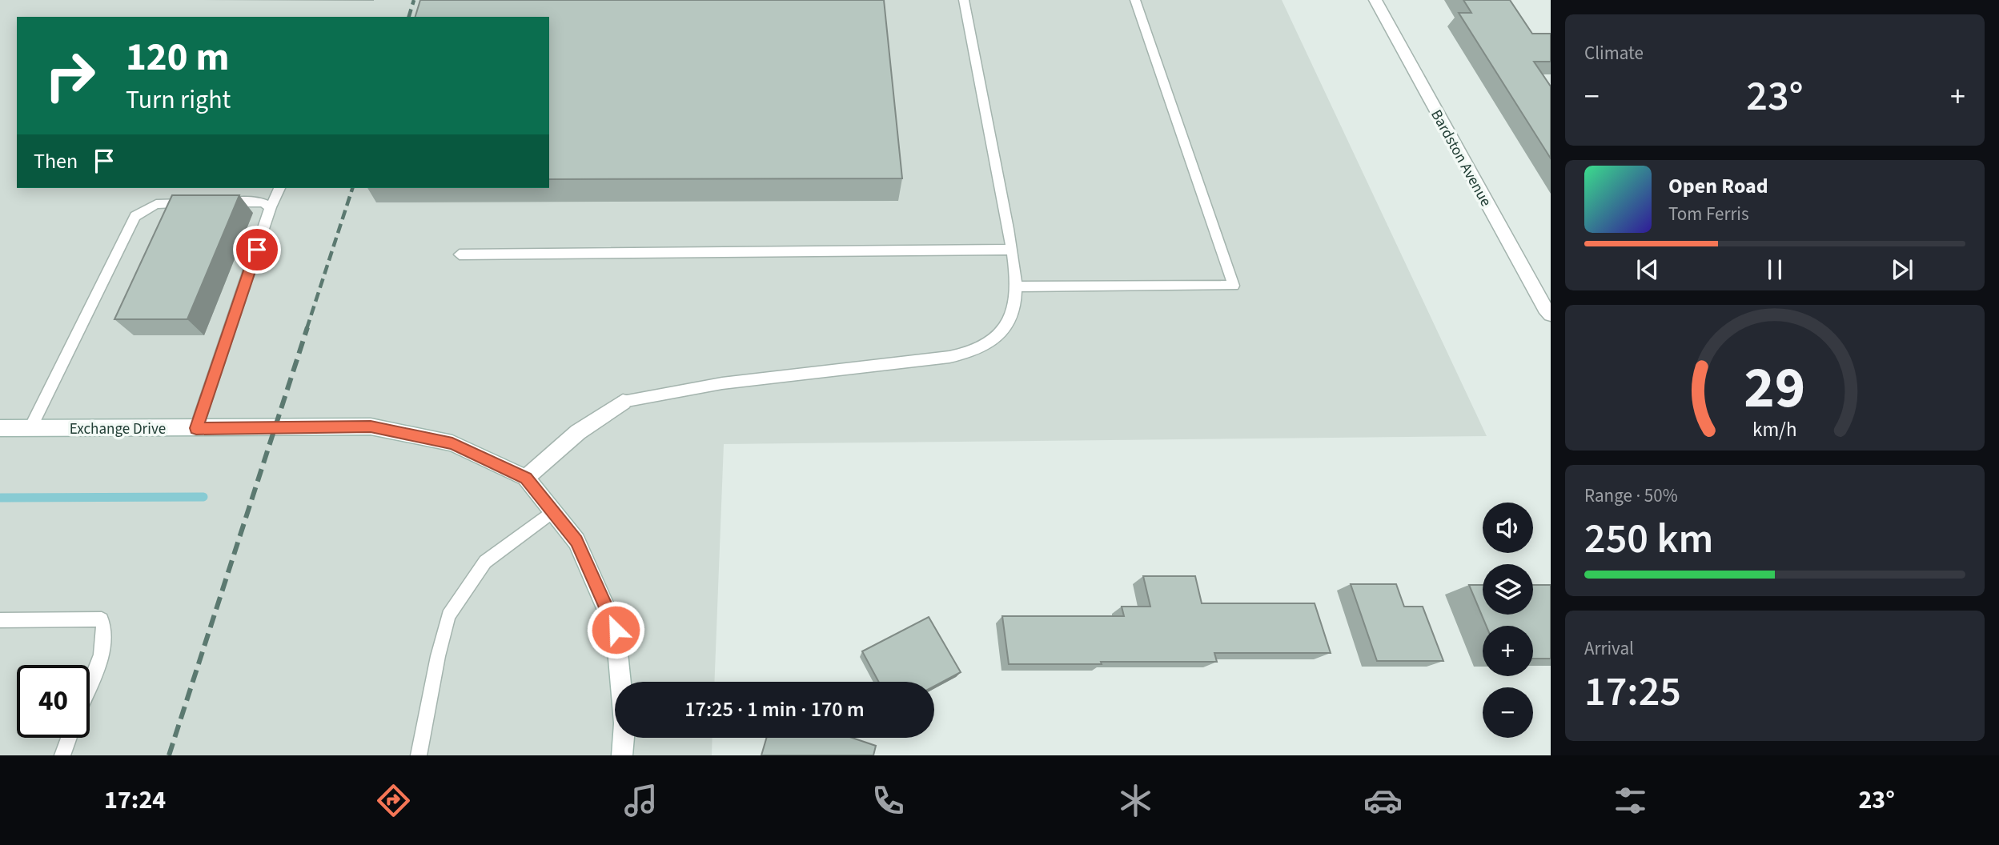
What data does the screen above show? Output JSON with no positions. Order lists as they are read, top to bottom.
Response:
{
  "streets": {
    "street": ["Bardston Avenue", "Exchange Drive"]
  },
  "page": {
    "tile": [
      "Climate",
      ["Range · 50%", "250 km"],
      ["Arrival", "17:25"]
    ],
    "turn": ["120 m", "Turn right"],
    "heat": ["−", "23°", "+"],
    "then": "Then",
    "song": ["Open Road", "Tom Ferris"],
    "map_buttons": ["+", "−"],
    "limit": "40",
    "trip": "17:25 · 1 min · 170 m",
    "tabs": ["17:24", "23°"],
    "gauge": ["29", "km/h"]
  }
}
